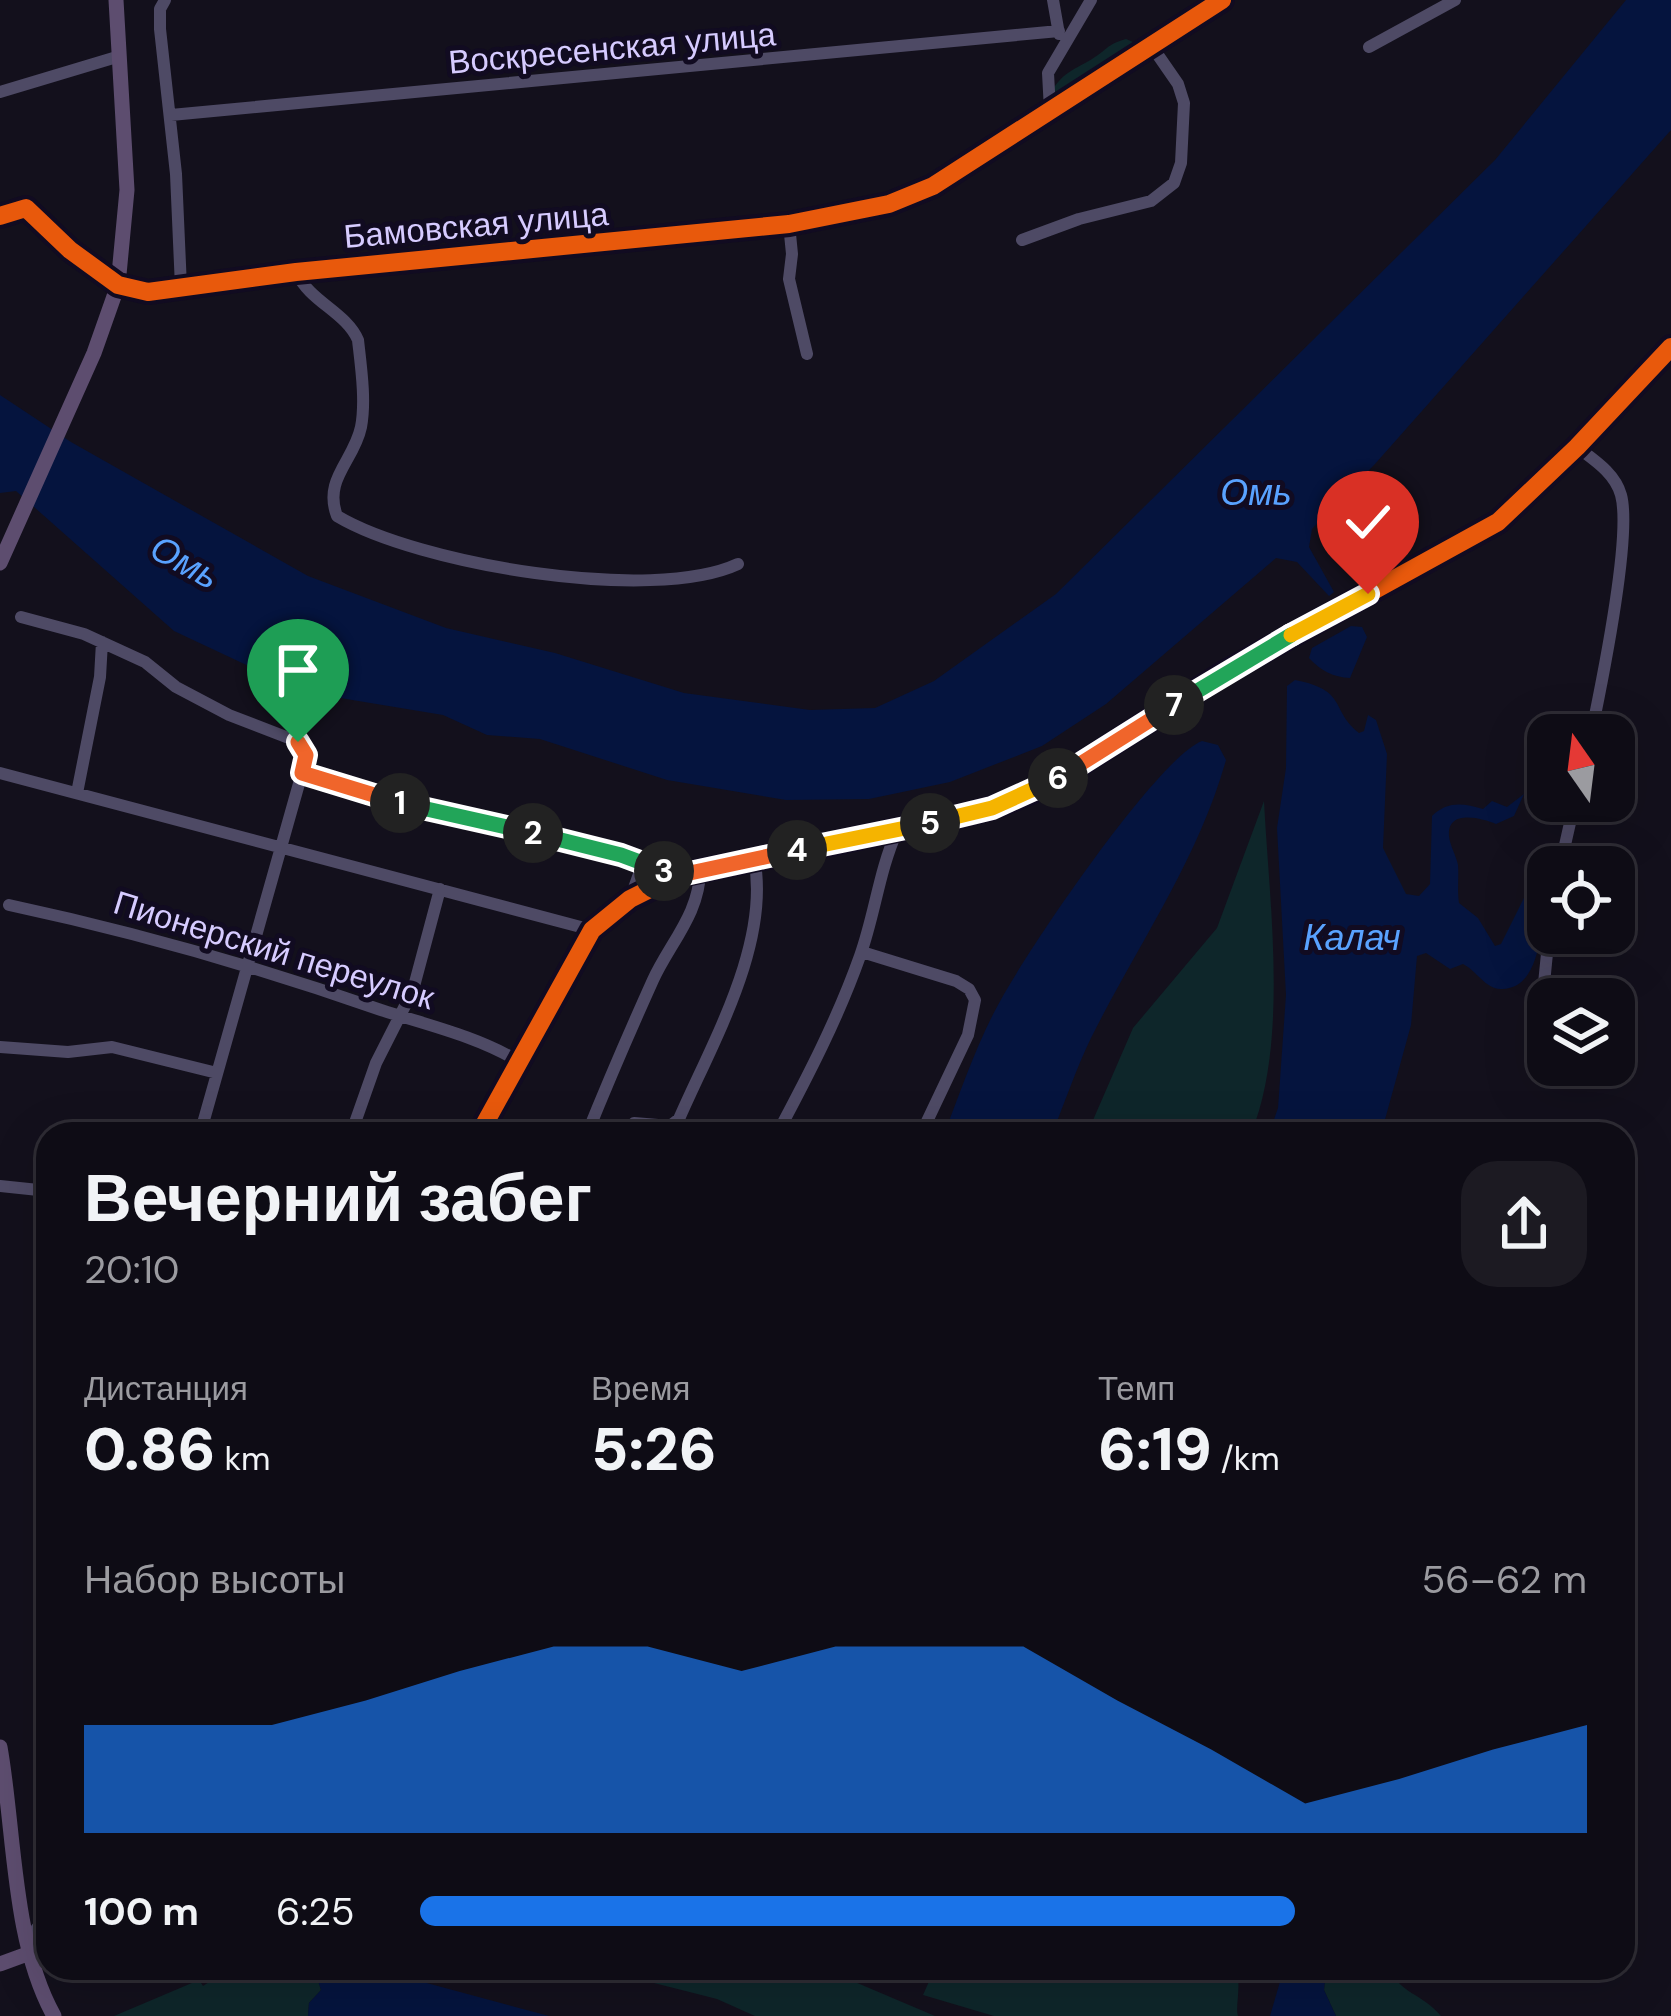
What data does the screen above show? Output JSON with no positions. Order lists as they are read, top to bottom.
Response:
{
  "streets": {
    "street": ["Воскресенская улица", "Бамовская улица", "Пионерский переулок"]
  },
  "water": ["Омь", "Калач"],
  "north": "top",
  "page": {
    "pins": [
      "7",
      "6",
      "1",
      "5",
      "2",
      "4",
      "3"
    ],
    "heading": ["Вечерний забег", "20:10"],
    "stats": [
      ["Дистанция", "0.86 km"],
      ["Время", "5:26"],
      ["Темп", "6:19 /km"]
    ],
    "chart": ["Набор высоты", "56–62 m"],
    "list": [
      {
        "name": "100 m",
        "note": "6:25"
      }
    ]
  }
}
